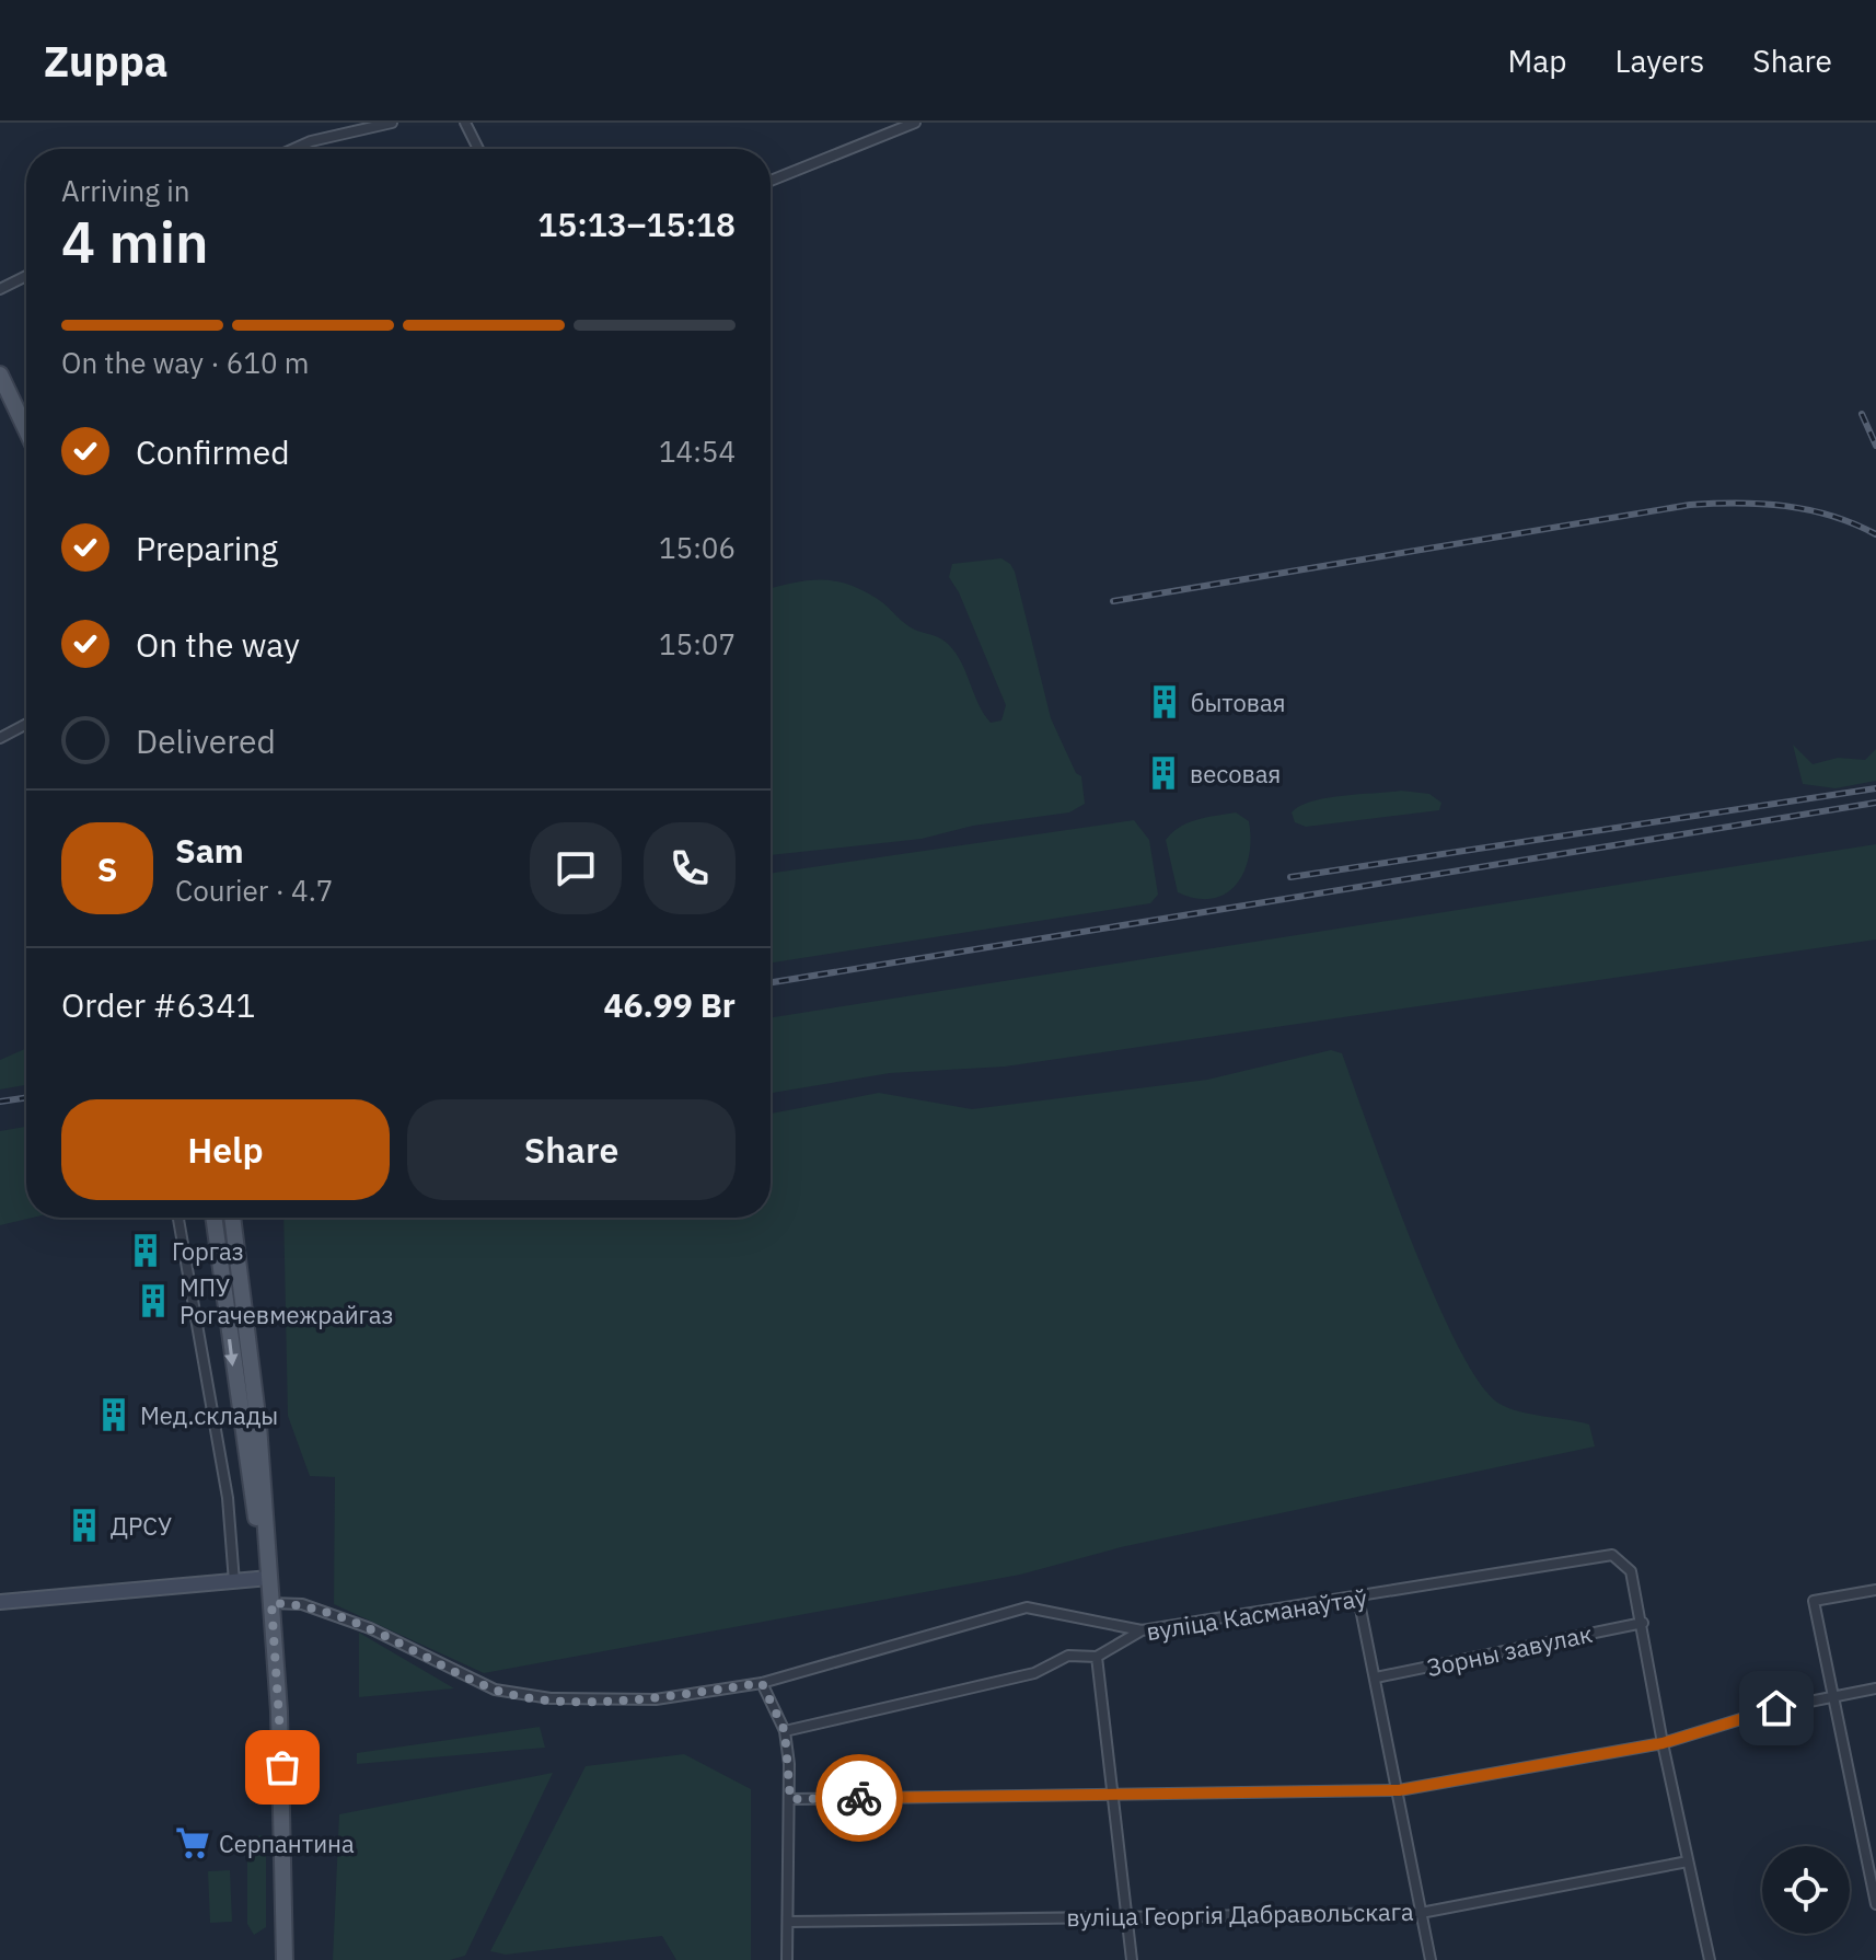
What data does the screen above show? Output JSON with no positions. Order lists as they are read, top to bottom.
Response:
{
  "streets": {
    "street": ["вуліца Касманаўтаў", "Зорны завулак", "вуліца Георгія Дабравольскага"]
  },
  "crossings": [
    ["вуліца Касманаўтаў", "Зорны завулак"]
  ],
  "places": {
    "building": [
      "бытовая",
      "весовая",
      "Горгаз",
      "МПУ Рогачевмежрайгаз",
      "Мед.склады",
      "ДРСУ"
    ],
    "supermarket": ["Серпантина"]
  },
  "page": {
    "header": "Zuppa",
    "nav": ["Map", "Layers", "Share"],
    "heading": ["4 min", "Arriving in", "15:13–15:18"],
    "panel": [
      "Sam",
      "Courier · 4.7",
      "Order #6341",
      "46.99 Br"
    ],
    "bar": "On the way · 610 m",
    "list": [
      ["Confirmed", "14:54"],
      ["Preparing", "15:06"],
      ["On the way", "15:07"],
      "Delivered"
    ],
    "round": "S",
    "buttons": ["Help", "Share"]
  }
}
